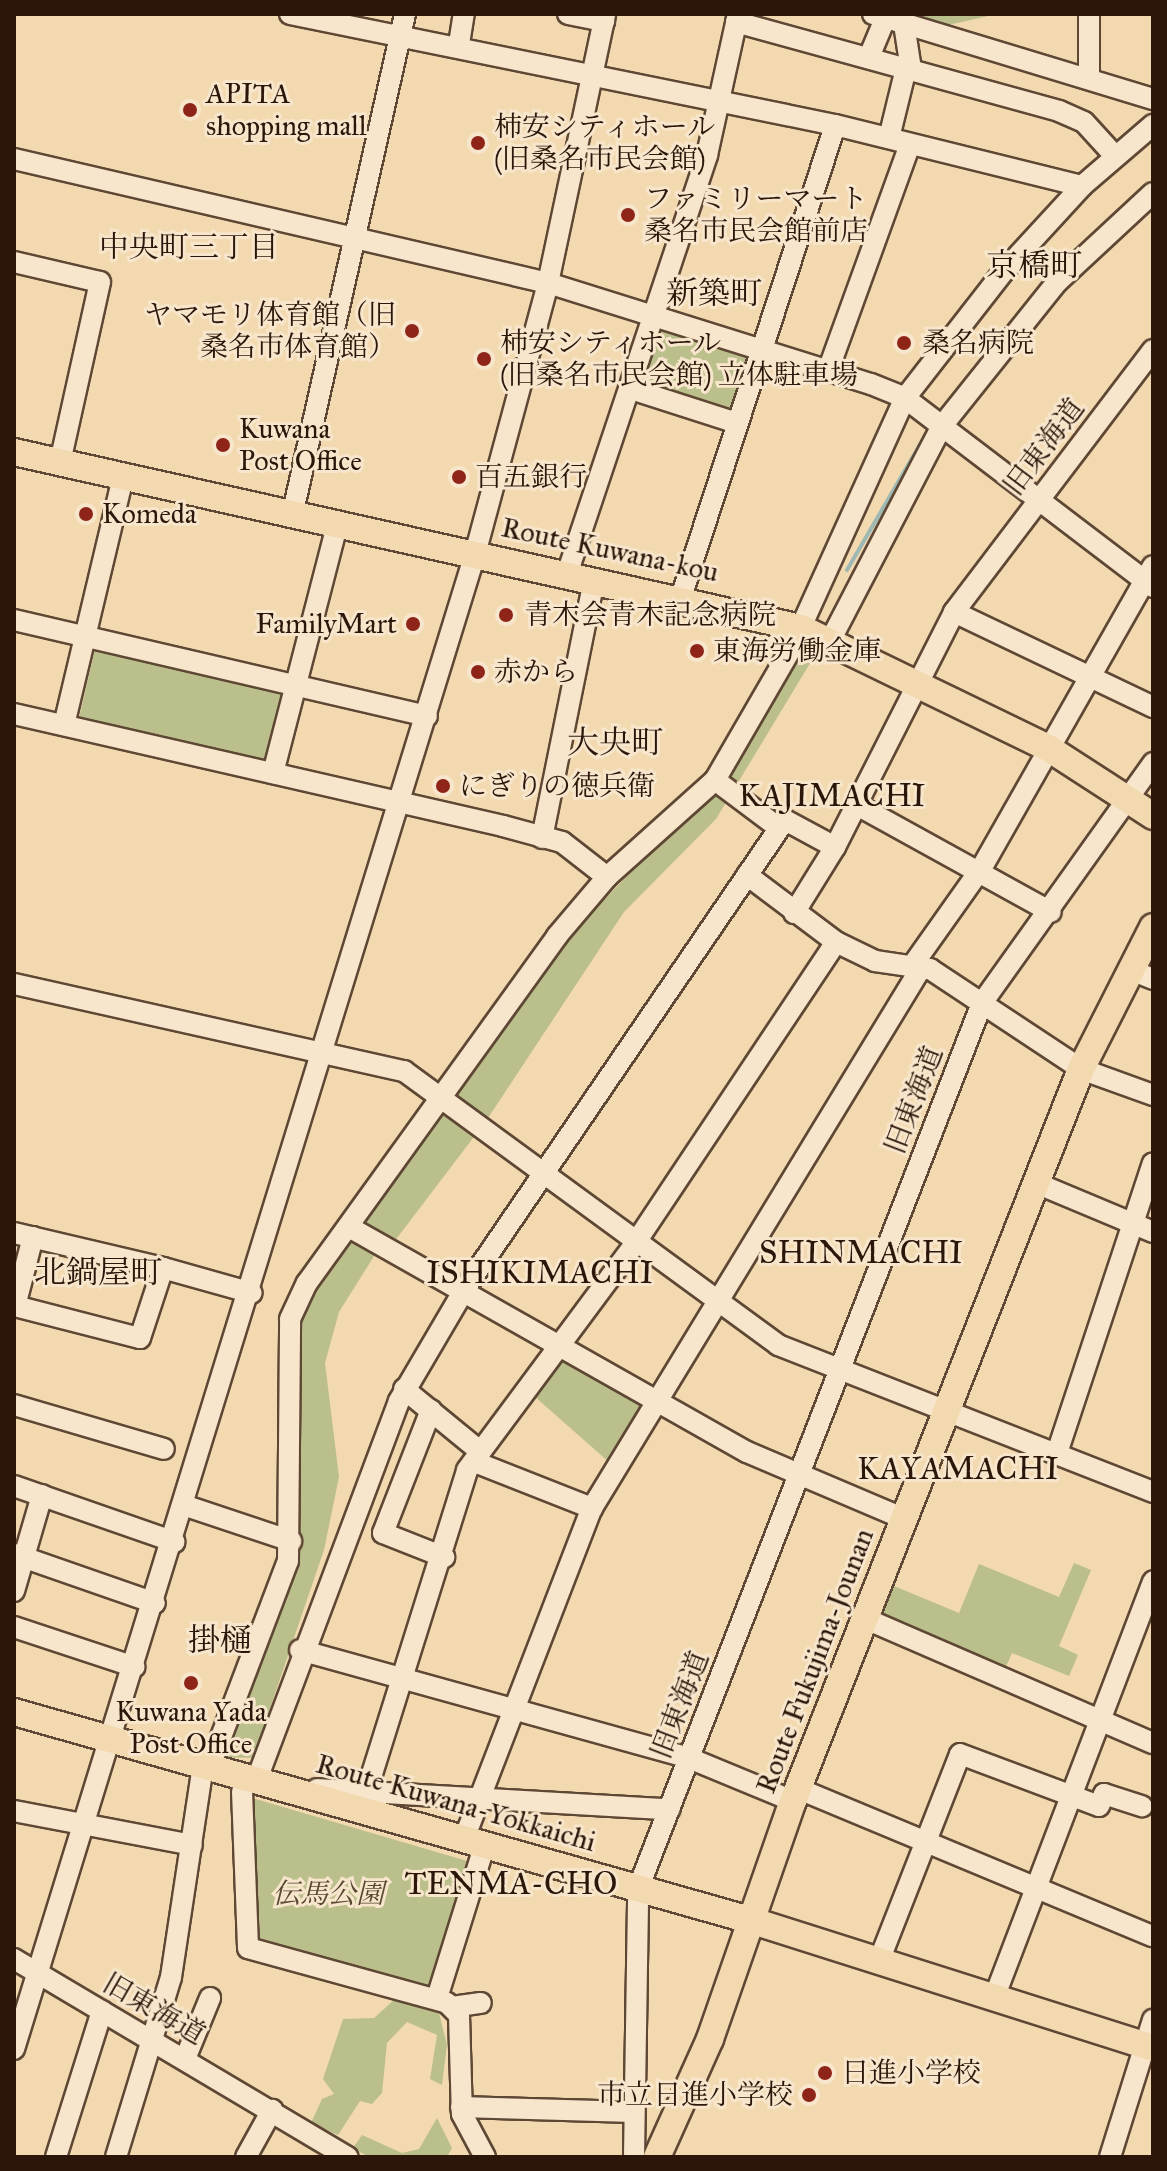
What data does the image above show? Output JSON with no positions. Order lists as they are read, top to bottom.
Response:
{
  "streets": {
    "main road": ["Route Kuwana-kou", "Route Fukujima-Jounan", "Route Kuwana-Yokkaichi"],
    "street": ["旧東海道"]
  },
  "crossings": [
    ["旧東海道", "Route Kuwana-kou"],
    ["旧東海道", "Route Kuwana-Yokkaichi"],
    ["Route Fukujima-Jounan", "Route Kuwana-Yokkaichi"]
  ],
  "districts": [
    "中央町三丁目",
    "京橋町",
    "新築町",
    "大央町",
    "KAJIMACHI",
    "SHINMACHI",
    "北鍋屋町",
    "ISHIKIMACHI",
    "KAYAMACHI",
    "掛樋",
    "TENMA-CHO"
  ],
  "parks": ["伝馬公園"],
  "places": [
    "APITA shopping mall",
    "柿安シティホール (旧桑名市民会館)",
    "ファミリーマート 桑名市民会館前店",
    "ヤマモリ体育館（旧 桑名市体育館）",
    "桑名病院",
    "柿安シティホール (旧桑名市民会館) 立体駐車場",
    "Kuwana Post Office",
    "百五銀行",
    "Komeda",
    "青木会青木記念病院",
    "FamilyMart",
    "東海労働金庫",
    "赤から",
    "にぎりの徳兵衛",
    "Kuwana Yada Post Office",
    "日進小学校",
    "市立日進小学校"
  ]
}
